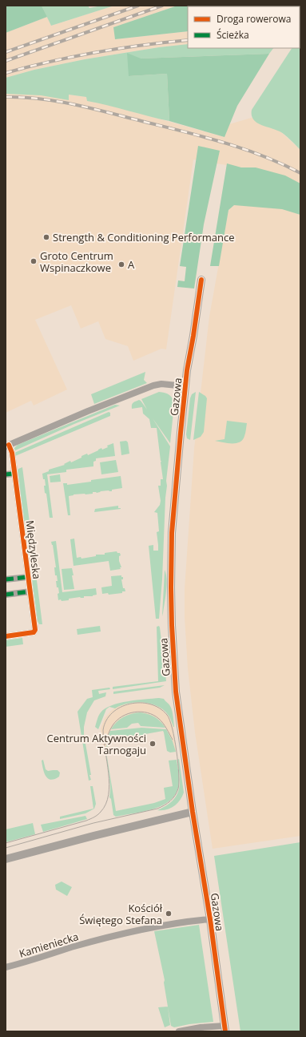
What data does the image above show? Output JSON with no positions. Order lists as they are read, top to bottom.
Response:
{
  "streets": {
    "street": ["Gazowa", "Międzyleska", "Kamieniecka"]
  },
  "crossings": [
    ["Gazowa", "Międzyleska"],
    ["Gazowa", "Kamieniecka"]
  ],
  "places": [
    "Strength & Conditioning Performance",
    "Groto Centrum Wspinaczkowe",
    "A",
    "Centrum Aktywności Tarnogaju",
    "Kościół Świętego Stefana"
  ],
  "legend": ["Droga rowerowa", "Ścieżka"]
}
